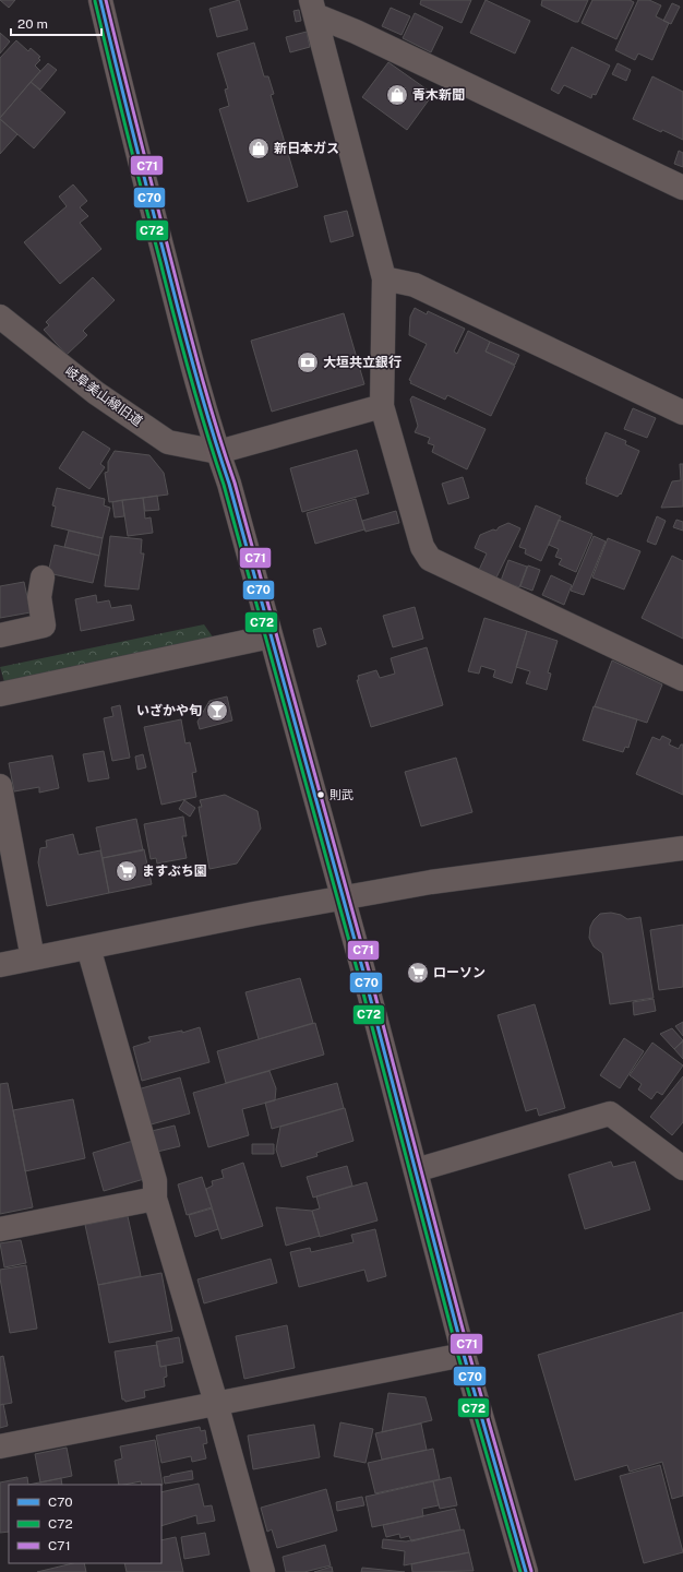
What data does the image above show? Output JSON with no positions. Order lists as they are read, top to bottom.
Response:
{
  "streets": {
    "street": ["岐阜美山線旧道"]
  },
  "places": {
    "shop": ["青木新聞", "新日本ガス"],
    "bank": ["大垣共立銀行"],
    "bar": ["いざかや旬"],
    "other": ["則武"],
    "supermarket": ["ますぶち園", "ローソン"]
  },
  "lines": ["transit line C70", "transit line C71", "transit line C72"],
  "legend": ["C70", "C72", "C71"],
  "scale_bar": "20 m"
}
